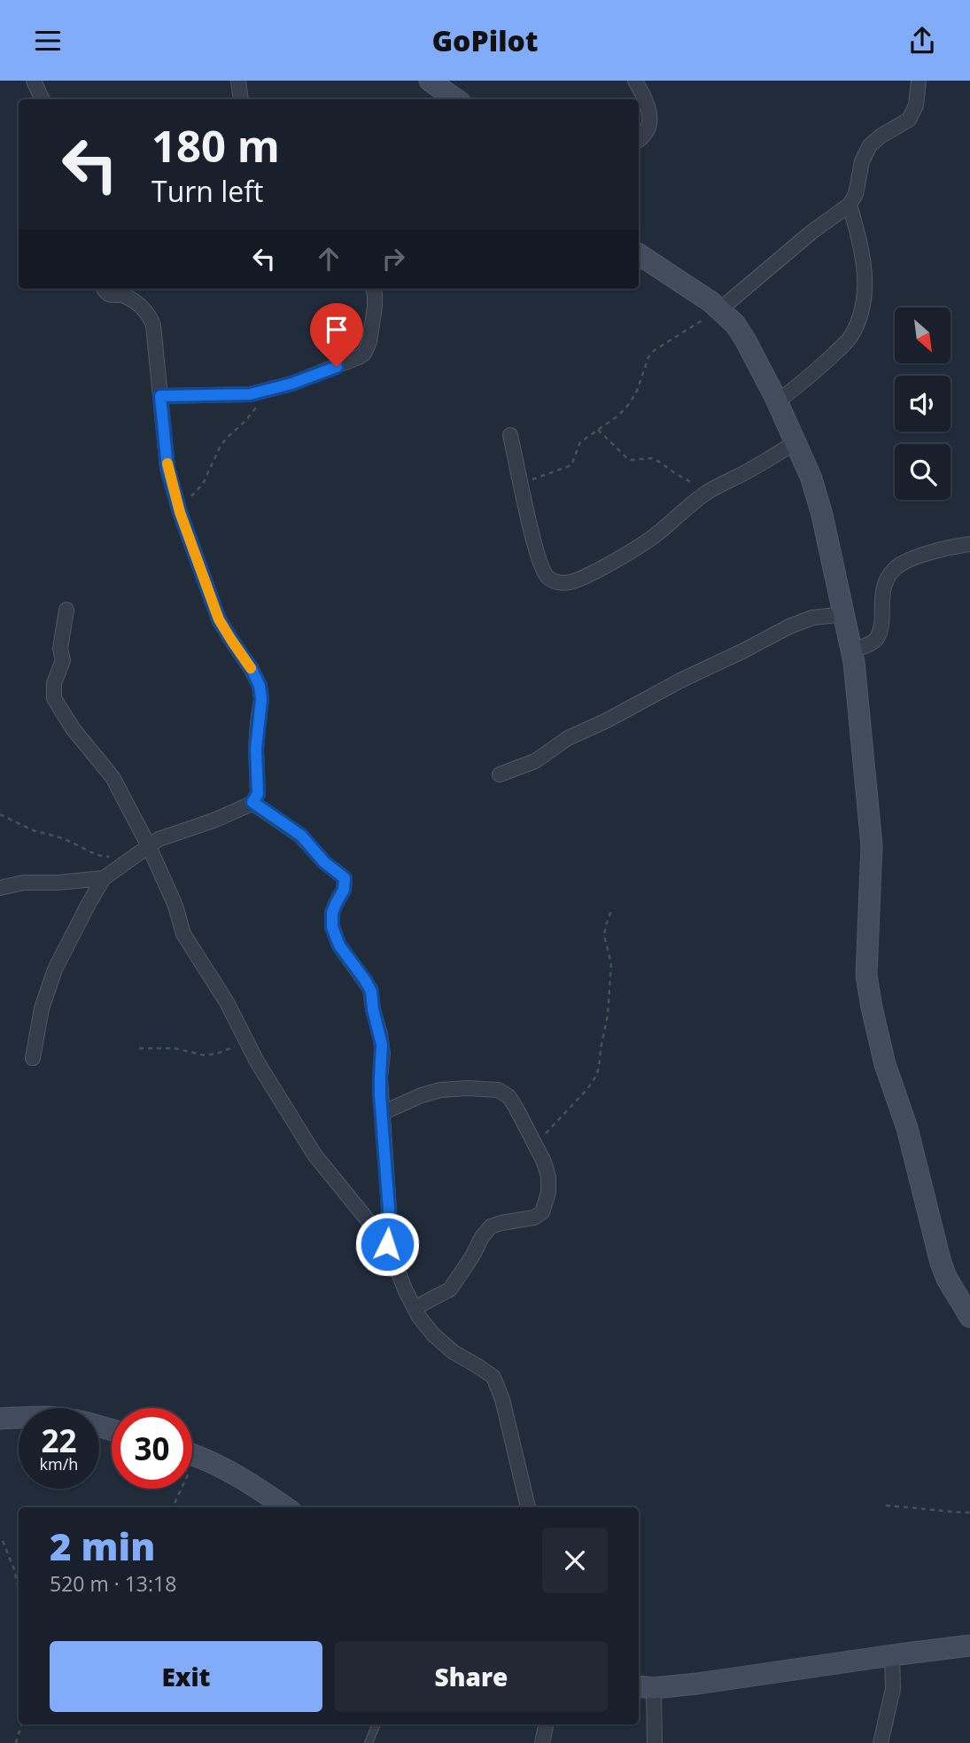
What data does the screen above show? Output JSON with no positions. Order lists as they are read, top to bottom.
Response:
{
  "north": "bottom right",
  "page": {
    "header": "GoPilot",
    "turn": ["180 m", "Turn left"],
    "speed": "22 km/h",
    "limit": "30",
    "heading": ["2 min", "520 m · 13:18"],
    "buttons": ["Exit", "Share"]
  }
}
